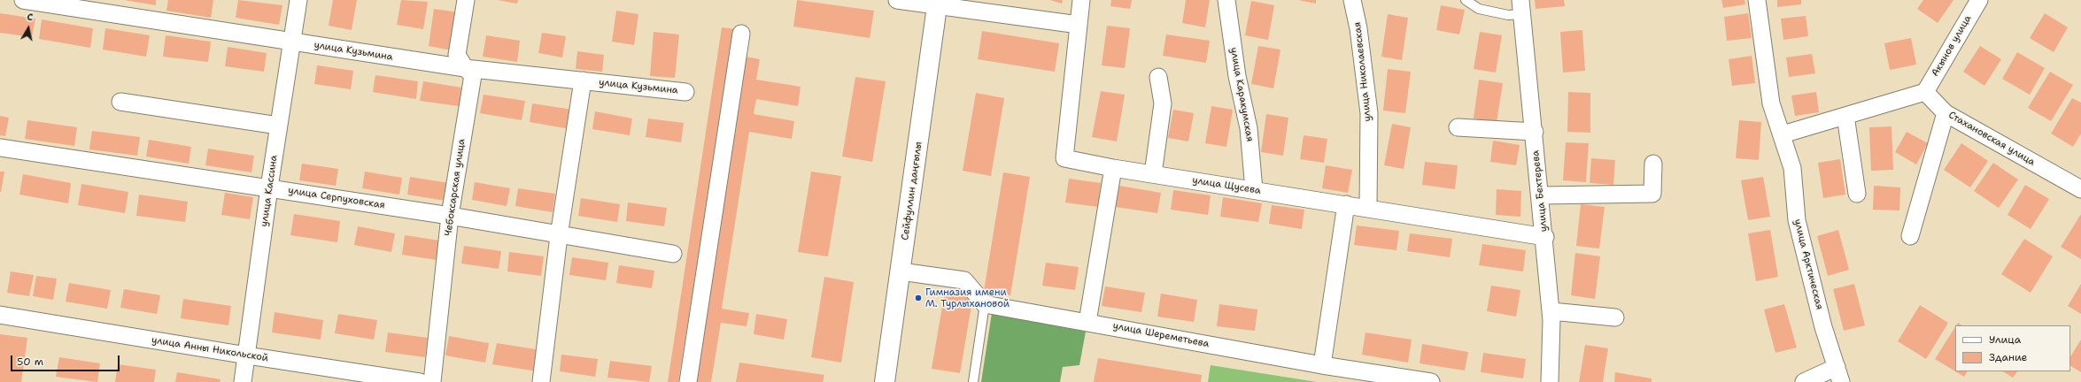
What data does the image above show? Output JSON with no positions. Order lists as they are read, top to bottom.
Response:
{
  "streets": {
    "main road": ["Сейфуллин даңғылы"],
    "street": [
      "Акынов улица",
      "улица Кузьмина",
      "улица Николаевская",
      "улица Каракумская",
      "Стахановская улица",
      "улица Щусева",
      "Чебоксарская улица",
      "улица Кассина",
      "улица Бехтерева",
      "улица Серпуховская",
      "улица Арктическая",
      "улица Шереметьева",
      "улица Анны Никольской"
    ]
  },
  "crossings": [
    ["Акынов улица", "Стахановская улица"],
    ["улица Кузьмина", "Чебоксарская улица"],
    ["улица Кузьмина", "улица Кассина"],
    ["улица Николаевская", "улица Щусева"],
    ["улица Каракумская", "улица Щусева"],
    ["улица Щусева", "улица Бехтерева"],
    ["Чебоксарская улица", "улица Серпуховская"],
    ["улица Кассина", "улица Серпуховская"],
    ["улица Кассина", "улица Анны Никольской"]
  ],
  "places": ["Гимназия имени М. Турлыхановой"],
  "legend": ["Улица", "Здание"],
  "scale_bar": "50 m",
  "north": "top"
}
